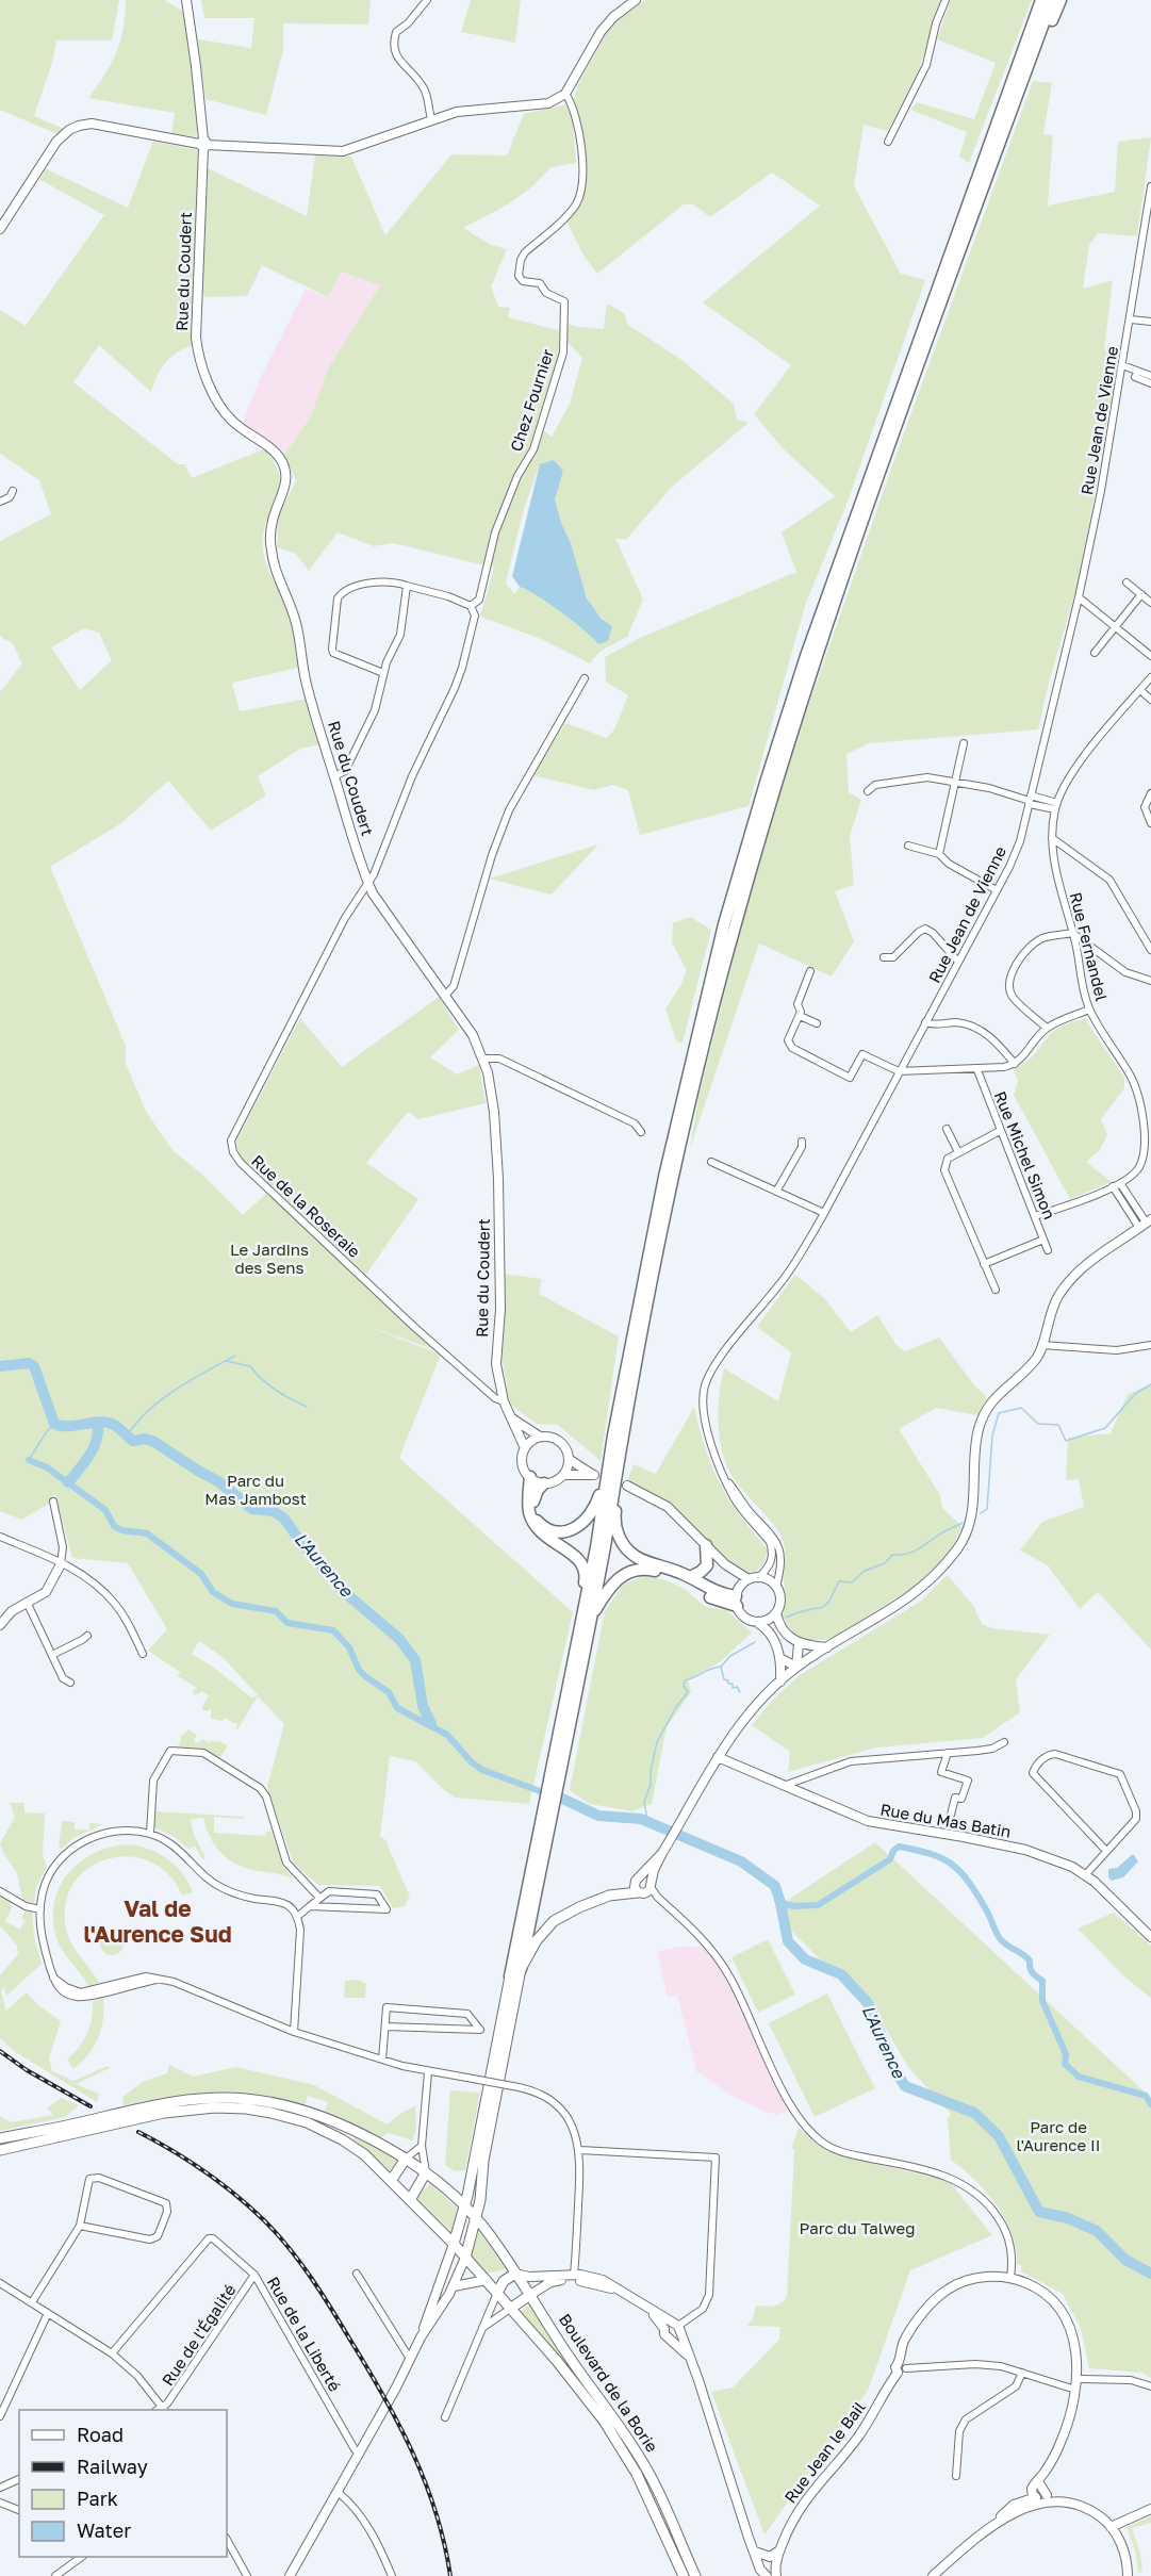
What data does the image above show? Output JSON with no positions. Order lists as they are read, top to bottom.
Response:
{
  "streets": {
    "main road": ["Boulevard de la Borie"],
    "street": [
      "Rue du Coudert",
      "Chez Fournier",
      "Rue Jean de Vienne",
      "Rue Fernandel",
      "Rue Michel Simon",
      "Rue de la Roseraie",
      "Rue du Mas Batin",
      "Rue de la Liberté",
      "Rue de l'Égalité",
      "Rue Jean le Bail"
    ]
  },
  "crossings": [
    ["Rue du Coudert", "Rue de la Roseraie"],
    ["Chez Fournier", "Rue de la Roseraie"],
    ["Rue Fernandel", "Rue Michel Simon"],
    ["Rue de la Liberté", "Rue de l'Égalité"]
  ],
  "districts": ["Val de l'Aurence Sud"],
  "water": ["L'Aurence"],
  "parks": [
    "Le Jardins des Sens",
    "Parc du Mas Jambost",
    "Parc de l'Aurence II",
    "Parc du Talweg"
  ],
  "legend": [
    "Road",
    "Railway",
    "Park",
    "Water"
  ]
}
